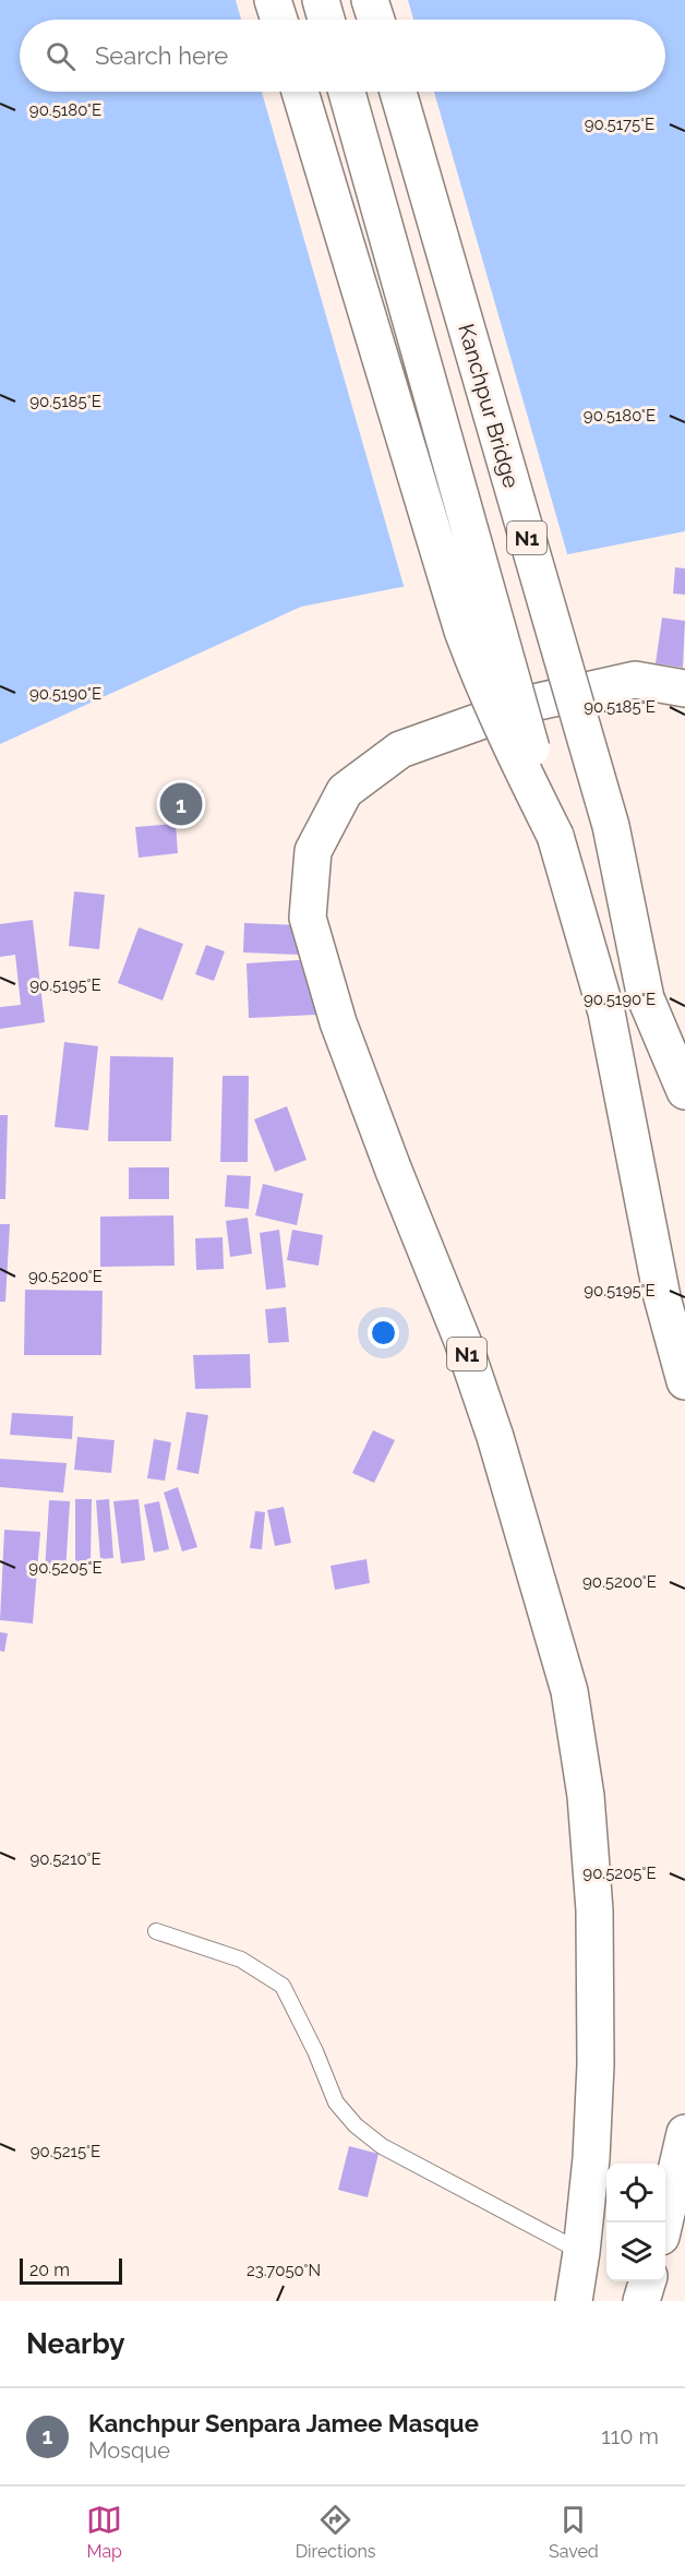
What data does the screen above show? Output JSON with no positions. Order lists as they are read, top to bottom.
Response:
{
  "streets": {
    "highway": ["Kanchpur Bridge", "N1"]
  },
  "scale_bar": "20 m",
  "page": {
    "search": "Search here",
    "pins": "1",
    "scale": "20 m",
    "heading": "Nearby",
    "list": [
      {
        "mark": "1",
        "name": "Kanchpur Senpara Jamee Masque",
        "note": "Mosque",
        "value": "110 m"
      }
    ],
    "nav": ["Map", "Directions", "Saved"]
  },
  "coordinates": [
    "90.5180°E",
    "90.5175°E",
    "90.5185°E",
    "90.5190°E",
    "90.5195°E",
    "90.5200°E",
    "90.5205°E",
    "90.5210°E",
    "90.5215°E",
    "23.7050°N"
  ]
}
